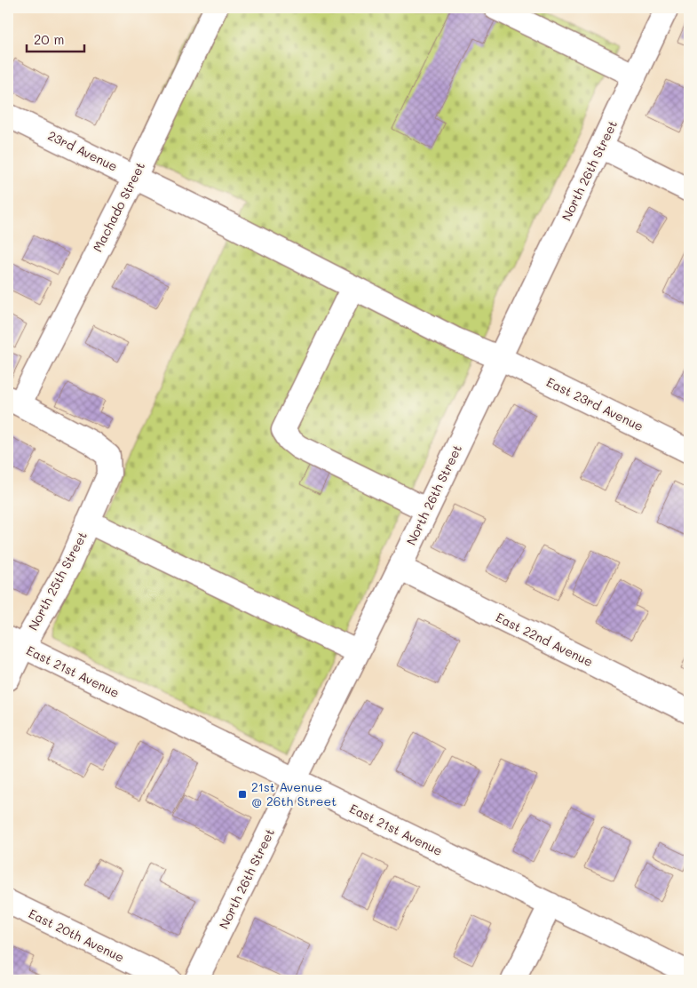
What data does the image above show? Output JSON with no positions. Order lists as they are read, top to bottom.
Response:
{
  "streets": {
    "street": [
      "23rd Avenue",
      "North 26th Street",
      "Machado Street",
      "East 23rd Avenue",
      "North 25th Street",
      "East 22nd Avenue",
      "East 21st Avenue",
      "East 20th Avenue"
    ]
  },
  "crossings": [
    ["23rd Avenue", "Machado Street"],
    ["23rd Avenue", "East 23rd Avenue"],
    ["North 26th Street", "East 23rd Avenue"],
    ["North 26th Street", "East 22nd Avenue"],
    ["North 26th Street", "East 21st Avenue"],
    ["Machado Street", "North 25th Street"],
    ["North 25th Street", "East 21st Avenue"]
  ],
  "places": {
    "transit": ["21st Avenue @ 26th Street"]
  },
  "scale_bar": "20 m"
}
